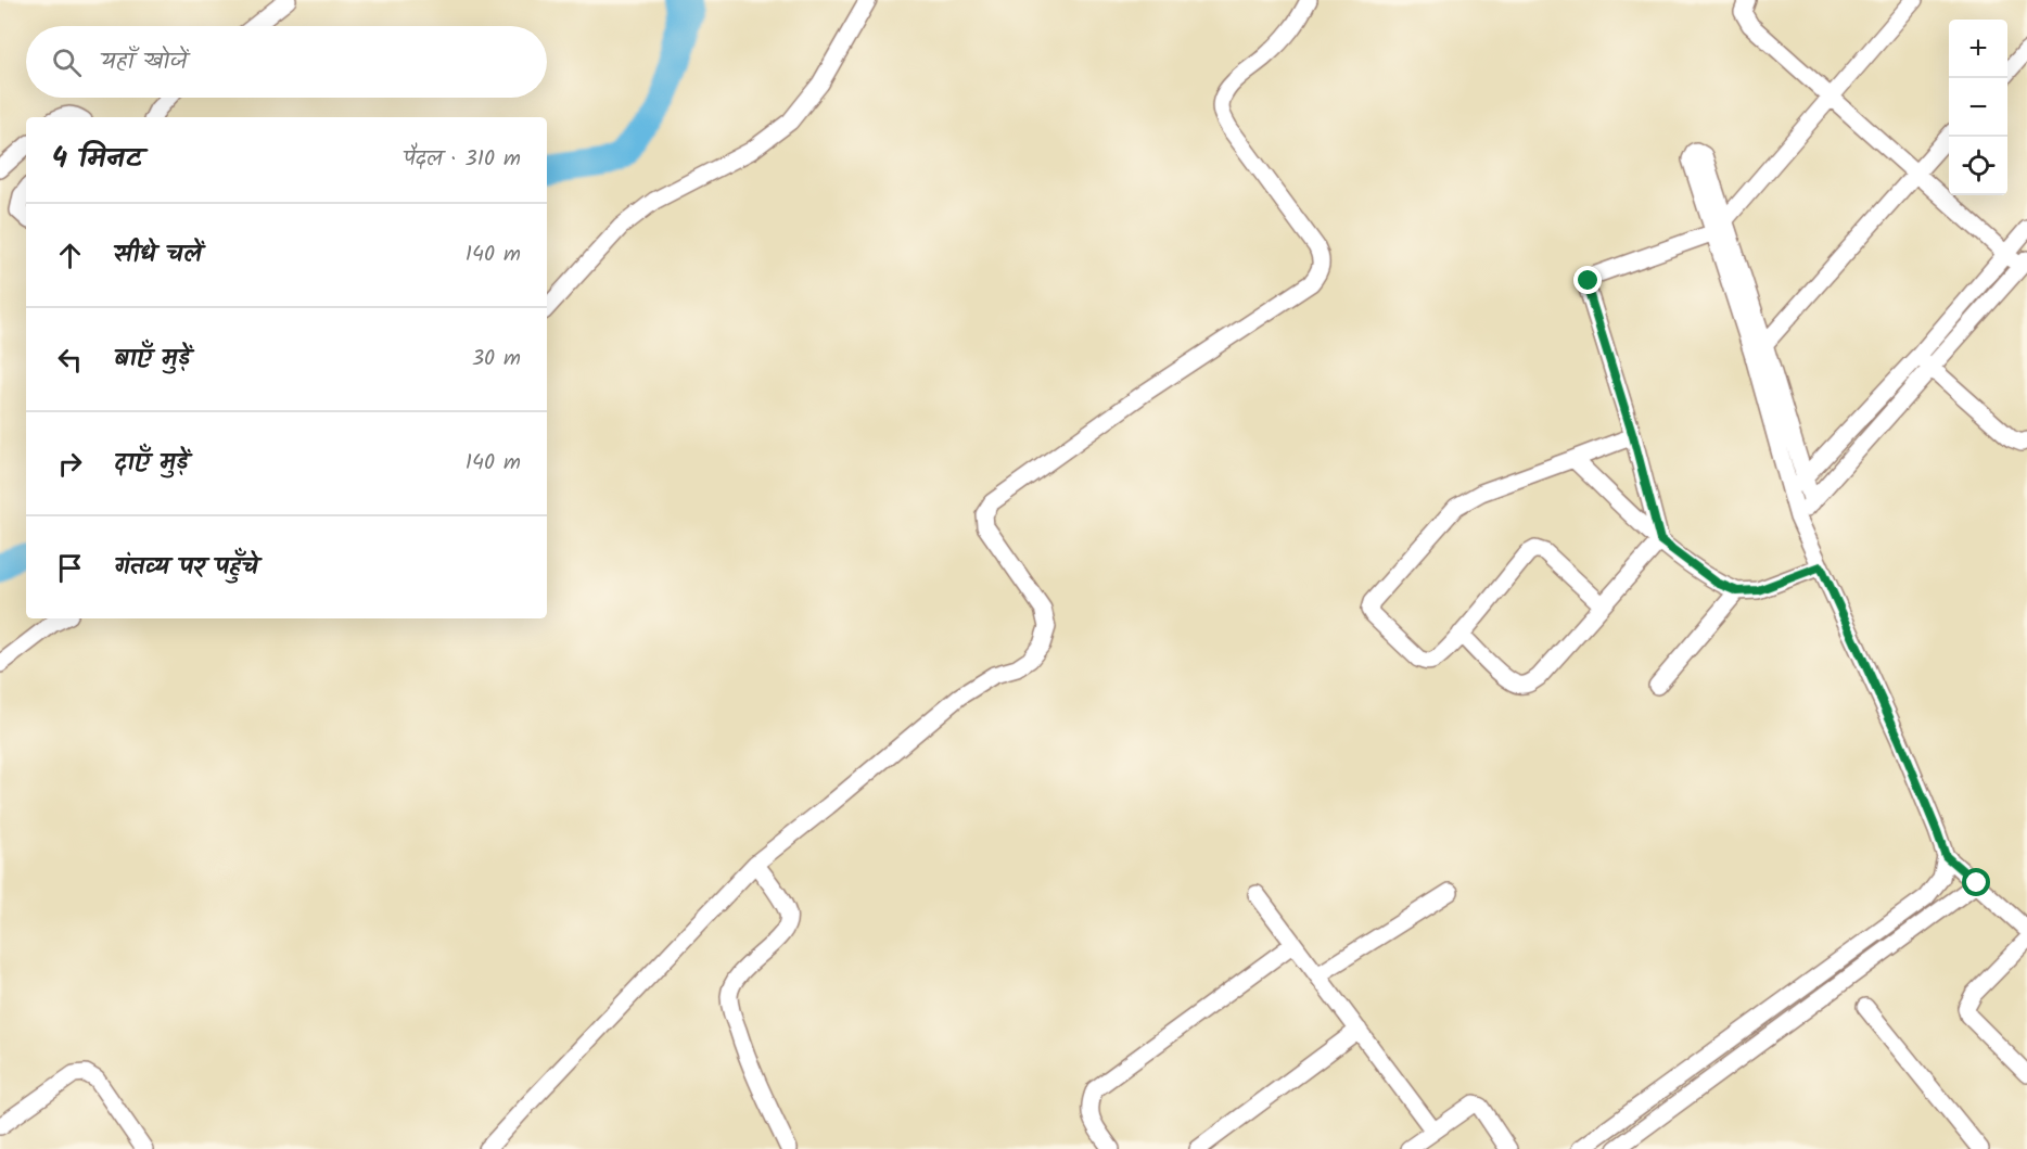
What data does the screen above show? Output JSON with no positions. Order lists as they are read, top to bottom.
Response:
{
  "page": {
    "map_buttons": ["+", "−"],
    "search": "यहाँ खोजें",
    "heading": ["4 मिनट", "पैदल · 310 m"],
    "list": [
      ["सीधे चलें", "140 m"],
      ["बाएँ मुड़ें", "30 m"],
      ["दाएँ मुड़ें", "140 m"],
      "गंतव्य पर पहुँचे"
    ]
  }
}
